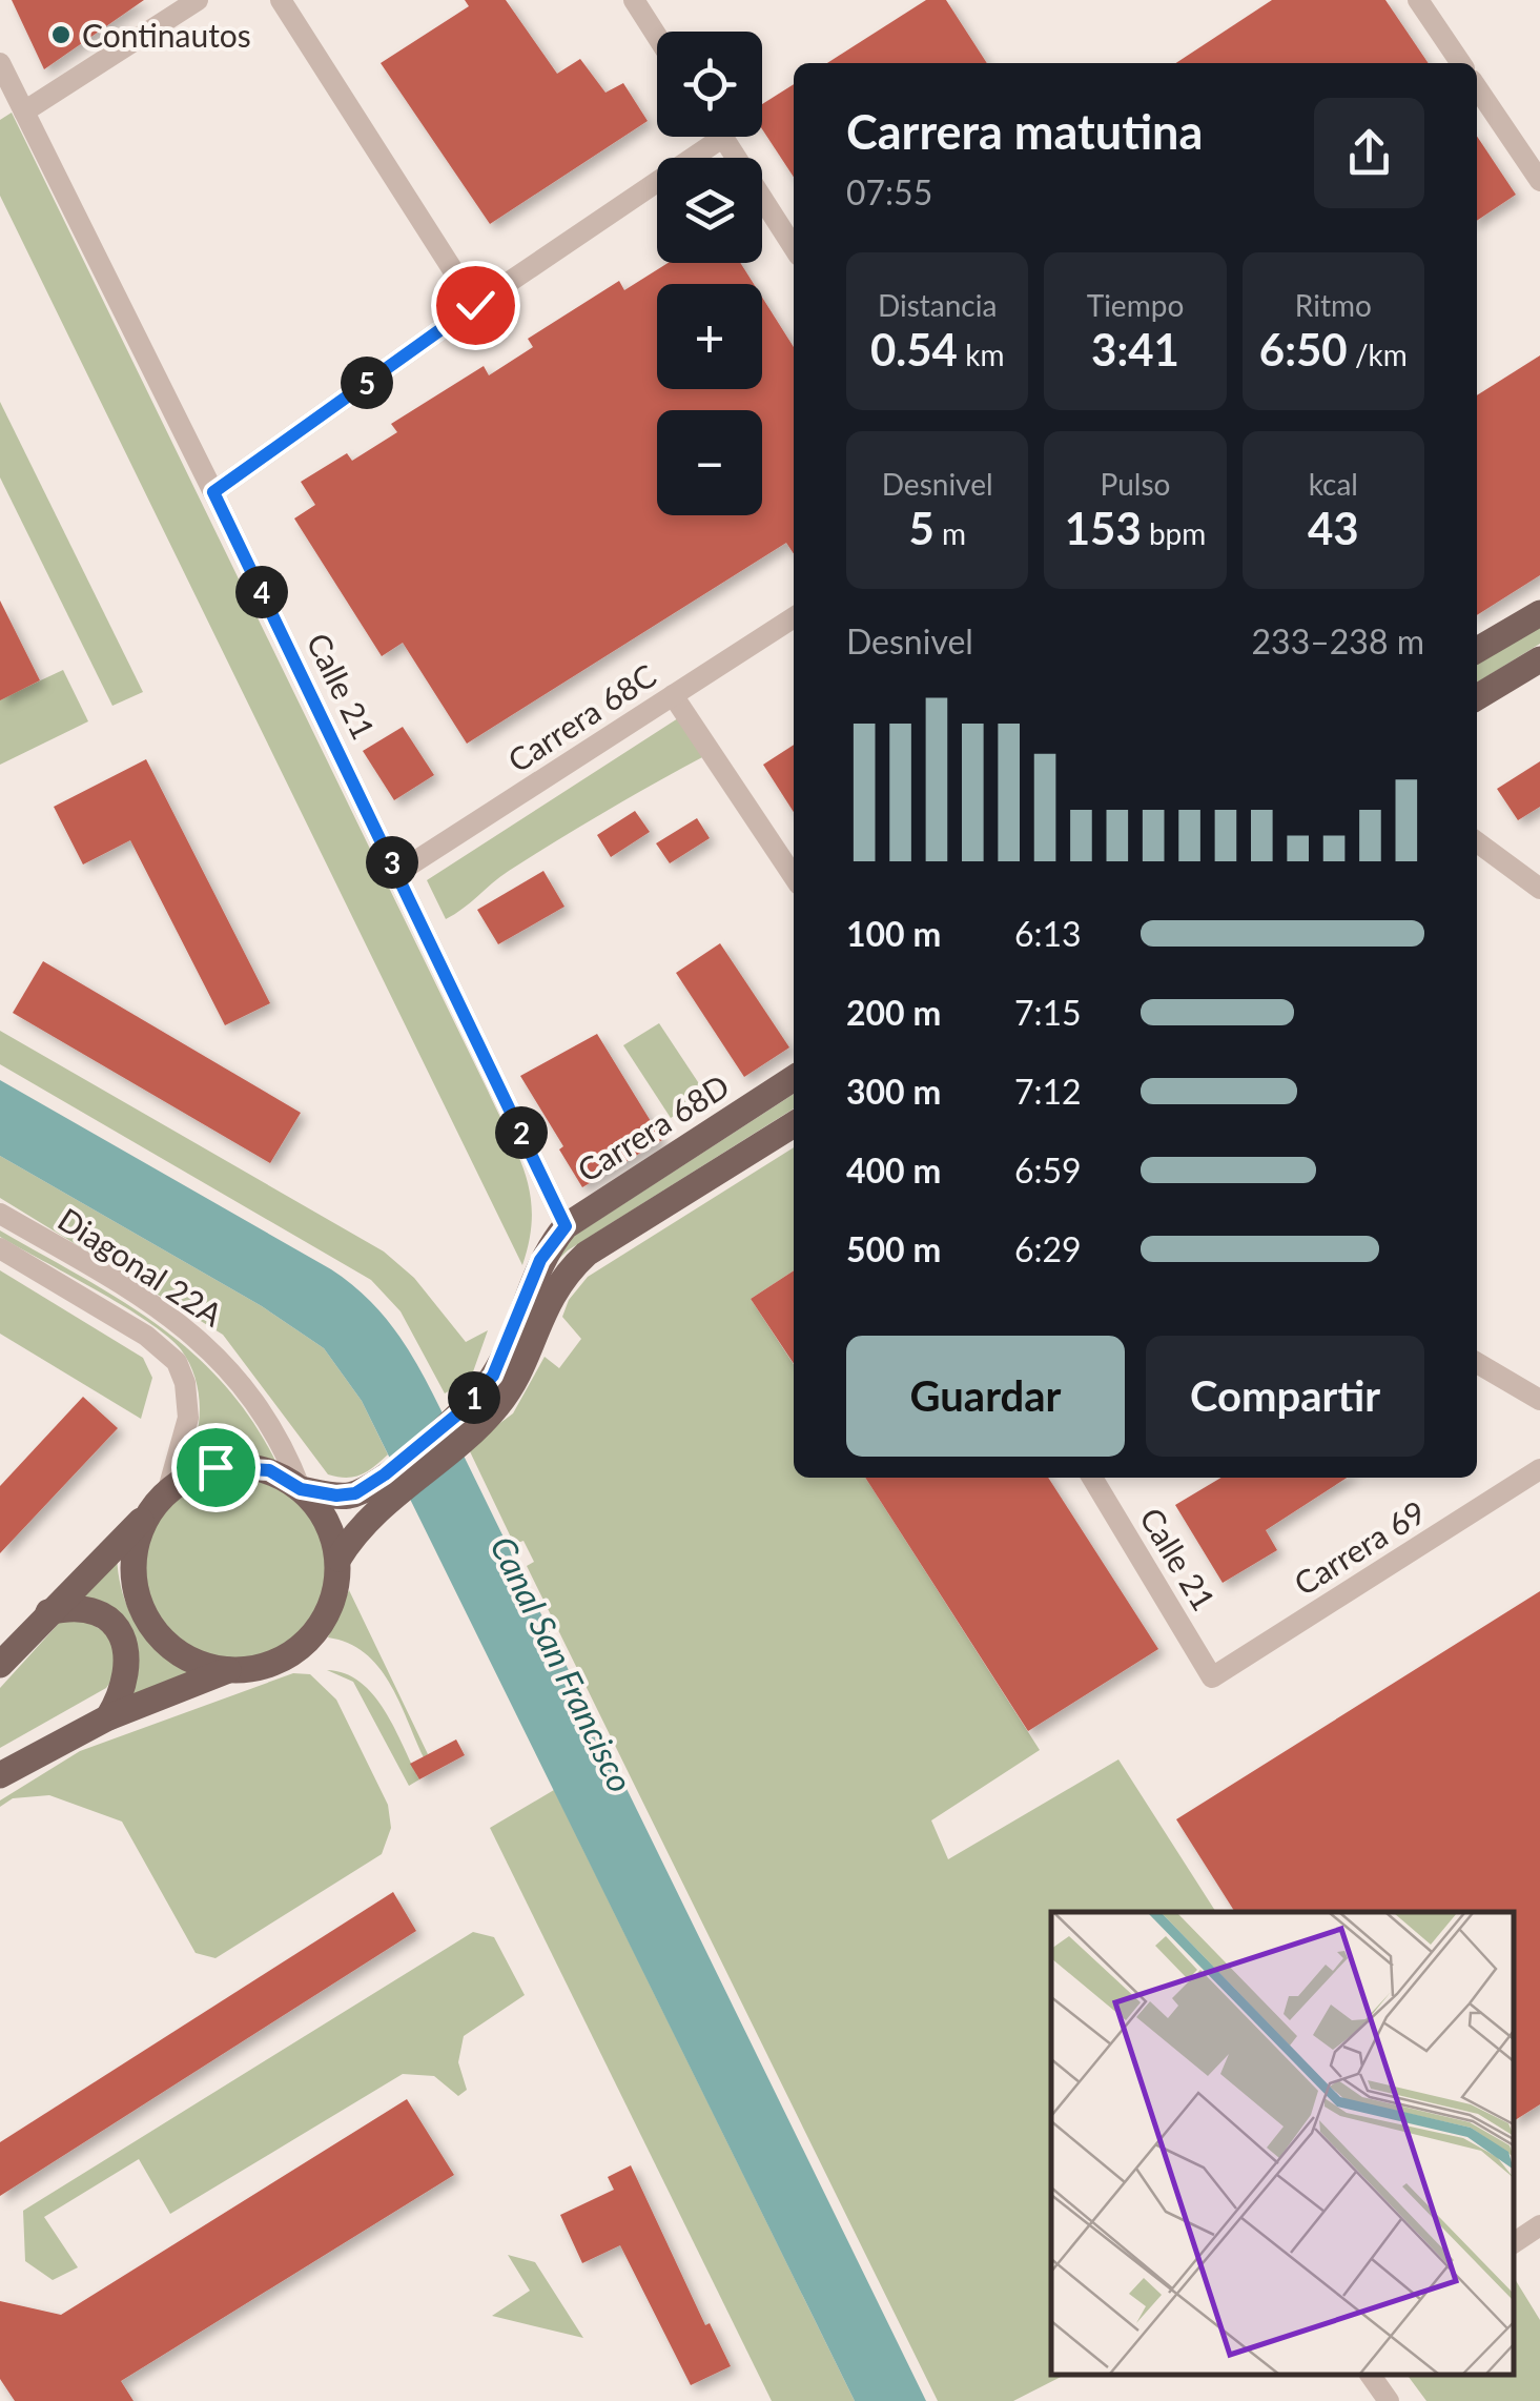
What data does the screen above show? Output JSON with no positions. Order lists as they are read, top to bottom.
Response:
{
  "streets": {
    "main road": ["Carrera 68D"],
    "street": [
      "Calle 21",
      "Carrera 68C",
      "Diagonal 22A",
      "Carrera 69"
    ]
  },
  "crossings": [
    ["Calle 21", "Carrera 68C"],
    ["Calle 21", "Carrera 68D"],
    ["Calle 21", "Carrera 69"],
    ["Carrera 68D", "Diagonal 22A"]
  ],
  "water": ["Canal San Francisco"],
  "places": ["Continautos"],
  "page": {
    "map_buttons": ["+", "−"],
    "heading": ["Carrera matutina", "07:55"],
    "stats": [
      ["Distancia", "0.54 km"],
      ["Tiempo", "3:41"],
      ["Ritmo", "6:50 /km"],
      ["Desnivel", "5 m"],
      ["Pulso", "153 bpm"],
      ["kcal", "43"]
    ],
    "pins": [
      "5",
      "4",
      "3",
      "2",
      "1"
    ],
    "chart": ["Desnivel", "233–238 m"],
    "list": [
      {
        "name": "100 m",
        "note": "6:13"
      },
      {
        "name": "200 m",
        "note": "7:15"
      },
      {
        "name": "300 m",
        "note": "7:12"
      },
      {
        "name": "400 m",
        "note": "6:59"
      },
      {
        "name": "500 m",
        "note": "6:29"
      }
    ],
    "buttons": ["Guardar", "Compartir"]
  }
}
